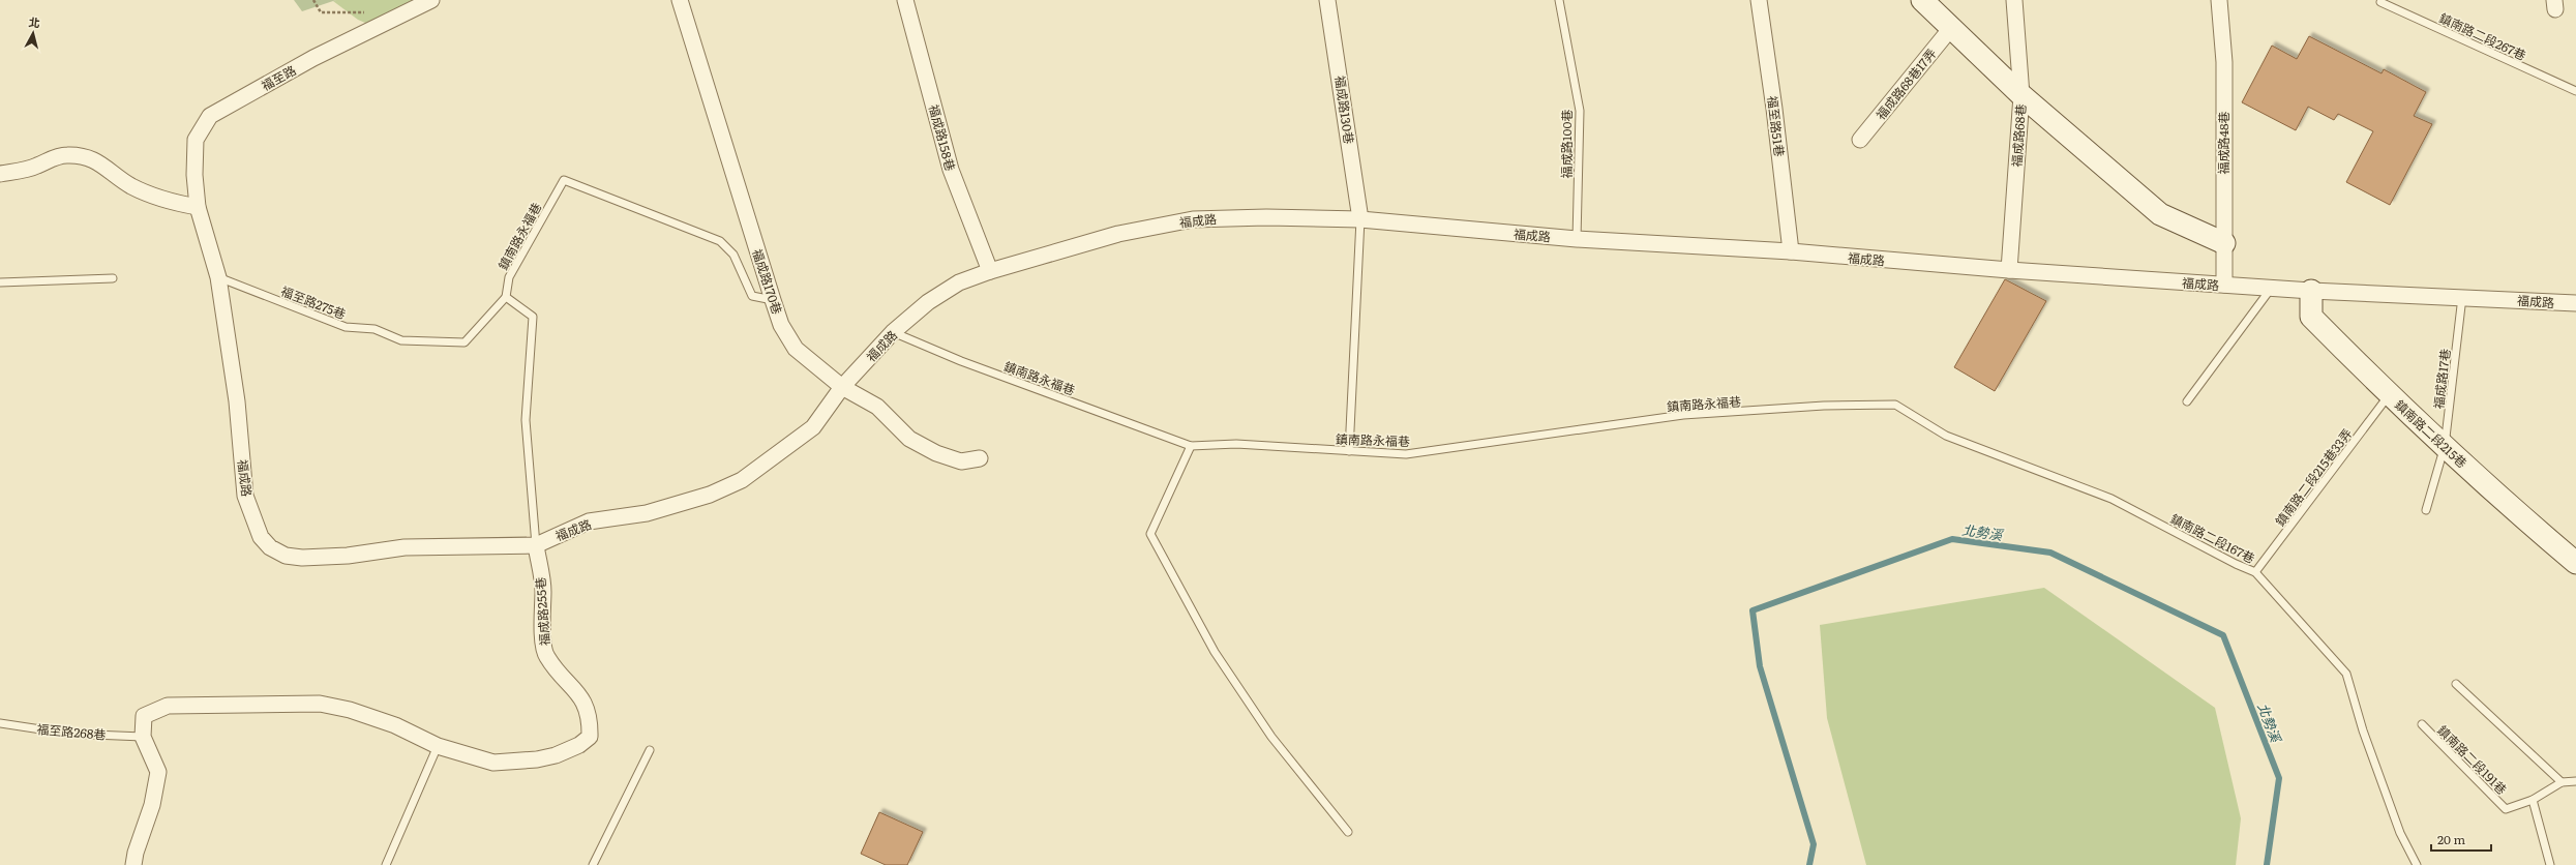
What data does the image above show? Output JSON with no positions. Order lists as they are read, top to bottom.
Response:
{
  "streets": {
    "street": [
      "福至路",
      "福成路68巷17弄",
      "福成路130巷",
      "福至路51巷",
      "福成路68巷",
      "福成路158巷",
      "福成路48巷",
      "福成路",
      "福成路170巷",
      "鎮南路二段215巷",
      "福成路255巷"
    ],
    "lane": [
      "鎮南路二段267巷",
      "福成路100巷",
      "鎮南路永福巷",
      "福至路275巷",
      "福成路17巷",
      "鎮南路二段215巷33弄",
      "鎮南路二段167巷",
      "福至路268巷",
      "鎮南路二段191巷"
    ]
  },
  "crossings": [
    ["福至路", "福成路"],
    ["福成路130巷", "福成路"],
    ["福至路51巷", "福成路"],
    ["福成路68巷", "福成路"],
    ["福成路158巷", "福成路"],
    ["福成路48巷", "福成路"],
    ["福成路100巷", "福成路"],
    ["福成路", "鎮南路永福巷"],
    ["福成路", "福成路170巷"],
    ["福成路", "福至路275巷"],
    ["福成路", "福成路17巷"],
    ["福成路", "鎮南路二段215巷"],
    ["福成路", "福成路255巷"],
    ["鎮南路永福巷", "福成路170巷"],
    ["鎮南路永福巷", "福至路275巷"],
    ["鎮南路永福巷", "鎮南路二段167巷"],
    ["福成路17巷", "鎮南路二段215巷"],
    ["鎮南路二段215巷", "鎮南路二段215巷33弄"],
    ["鎮南路二段215巷33弄", "鎮南路二段167巷"]
  ],
  "water": ["北勢溪"],
  "scale_bar": "20 m",
  "north": "top"
}
